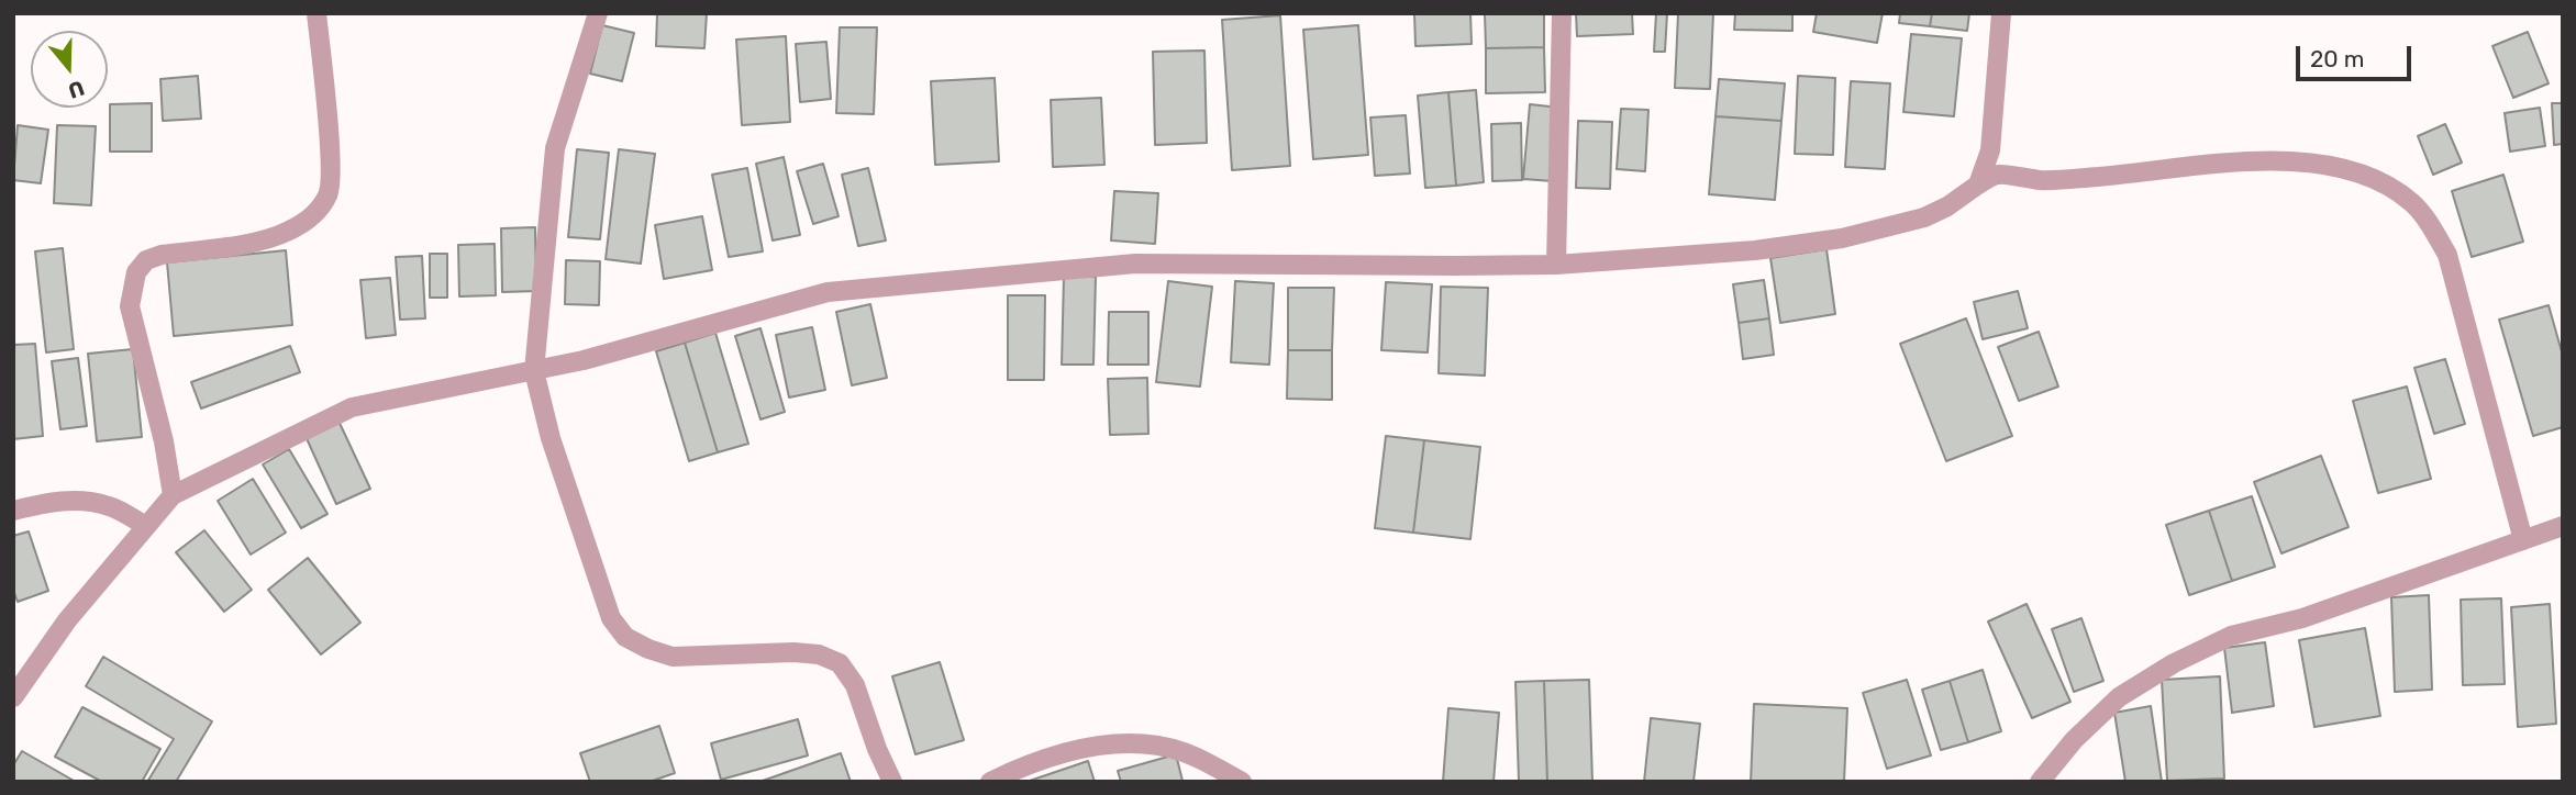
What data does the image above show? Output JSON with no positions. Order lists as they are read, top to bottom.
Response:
{
  "scale_bar": "20 m",
  "north": "bottom"
}
